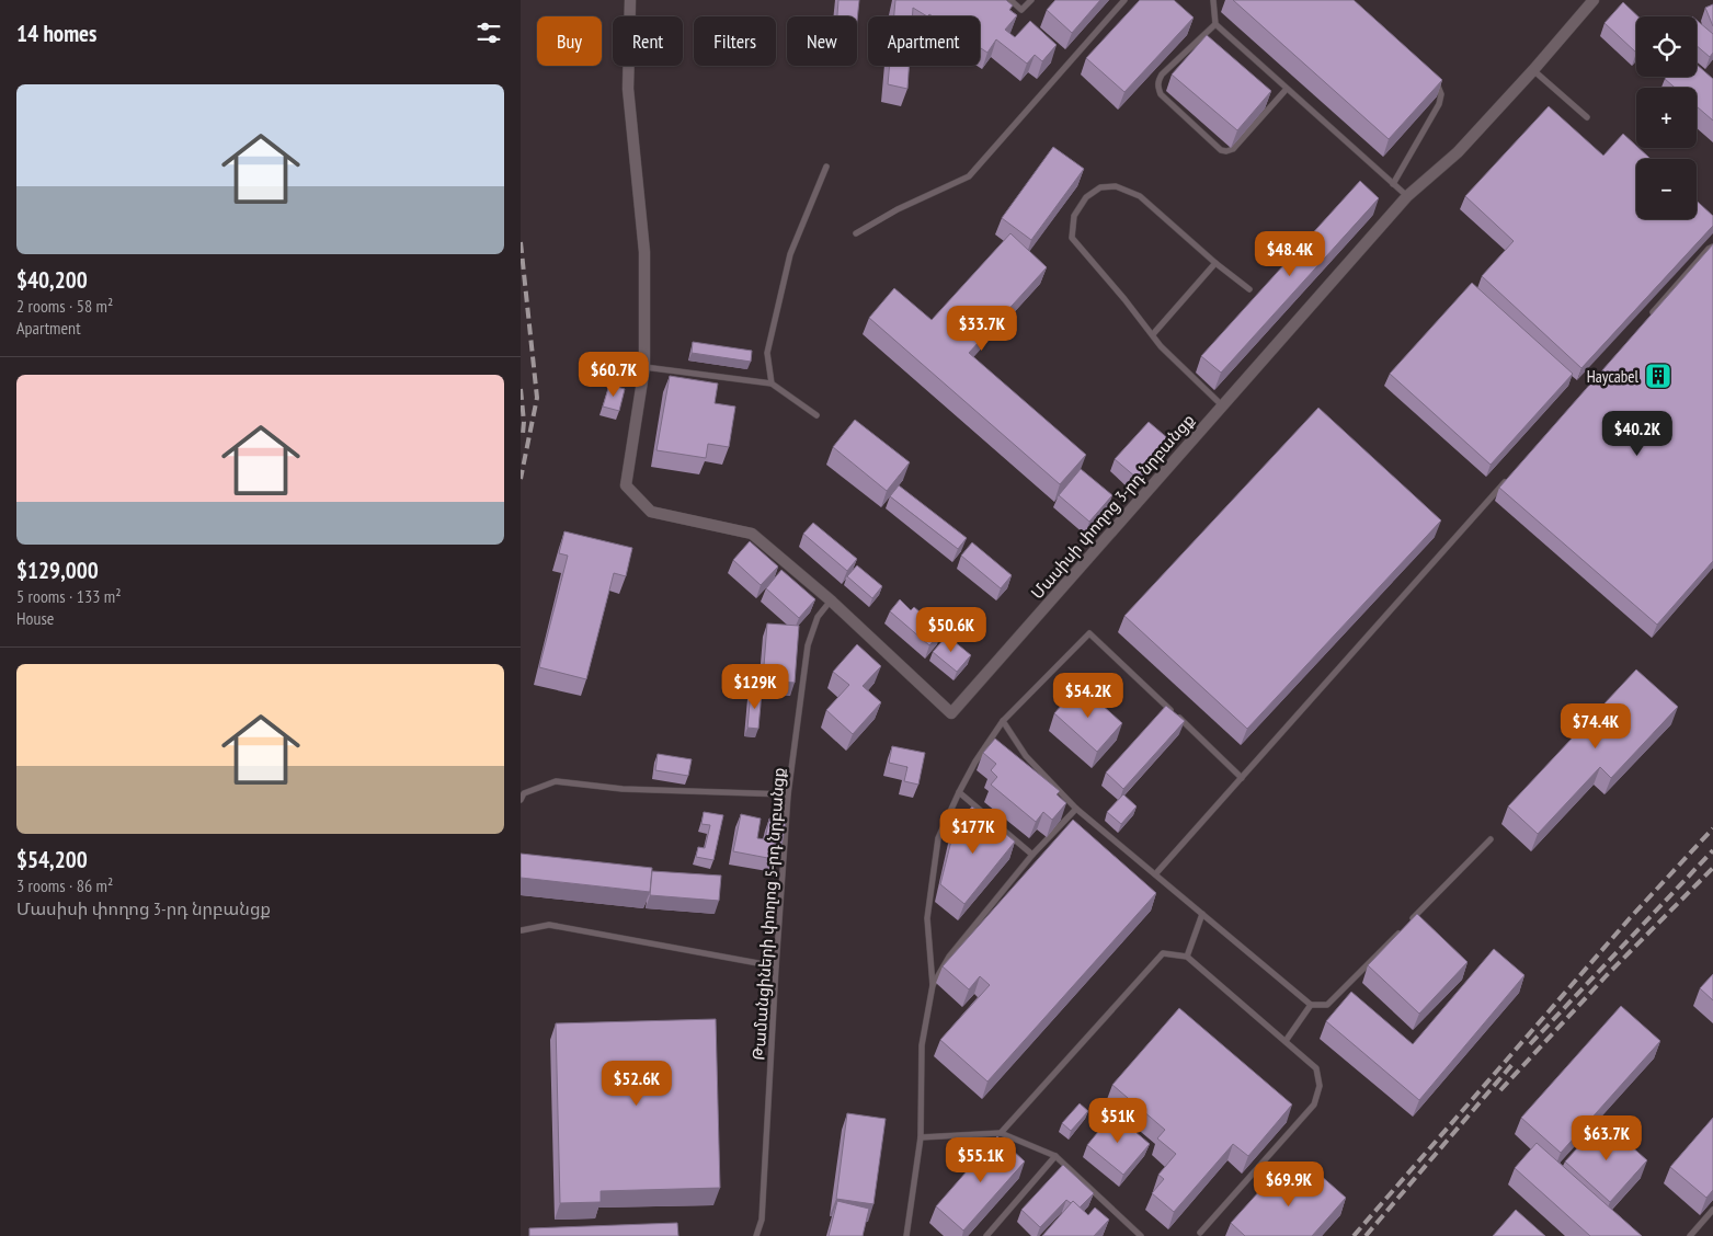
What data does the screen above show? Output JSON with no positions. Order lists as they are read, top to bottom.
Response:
{
  "streets": {
    "street": ["Մասիսի փողոց 3-րդ նրբանցք"],
    "lane": ["Թամանցիների փողոց 5-րդ նրբանցք"]
  },
  "crossings": [
    ["Մասիսի փողոց 3-րդ նրբանցք", "Թամանցիների փողոց 5-րդ նրբանցք"]
  ],
  "places": {
    "building": ["Haycabel"]
  },
  "page": {
    "heading": "14 homes",
    "map_buttons": ["+", "−"],
    "chip": [
      "Buy",
      "Rent",
      "Filters",
      "New",
      "Apartment"
    ],
    "list": [
      {
        "name": "$40,200",
        "note": "2 rooms · 58 m² · Apartment"
      },
      {
        "name": "$129,000",
        "note": "5 rooms · 133 m² · House"
      },
      {
        "name": "$54,200",
        "note": "3 rooms · 86 m² · Մասիսի փողոց 3-րդ նրբանցք"
      }
    ],
    "price": [
      "$48.4K",
      "$33.7K",
      "$60.7K",
      "$40.2K",
      "$50.6K",
      "$129K",
      "$54.2K",
      "$74.4K",
      "$177K",
      "$52.6K",
      "$51K",
      "$63.7K",
      "$55.1K",
      "$69.9K"
    ]
  }
}
